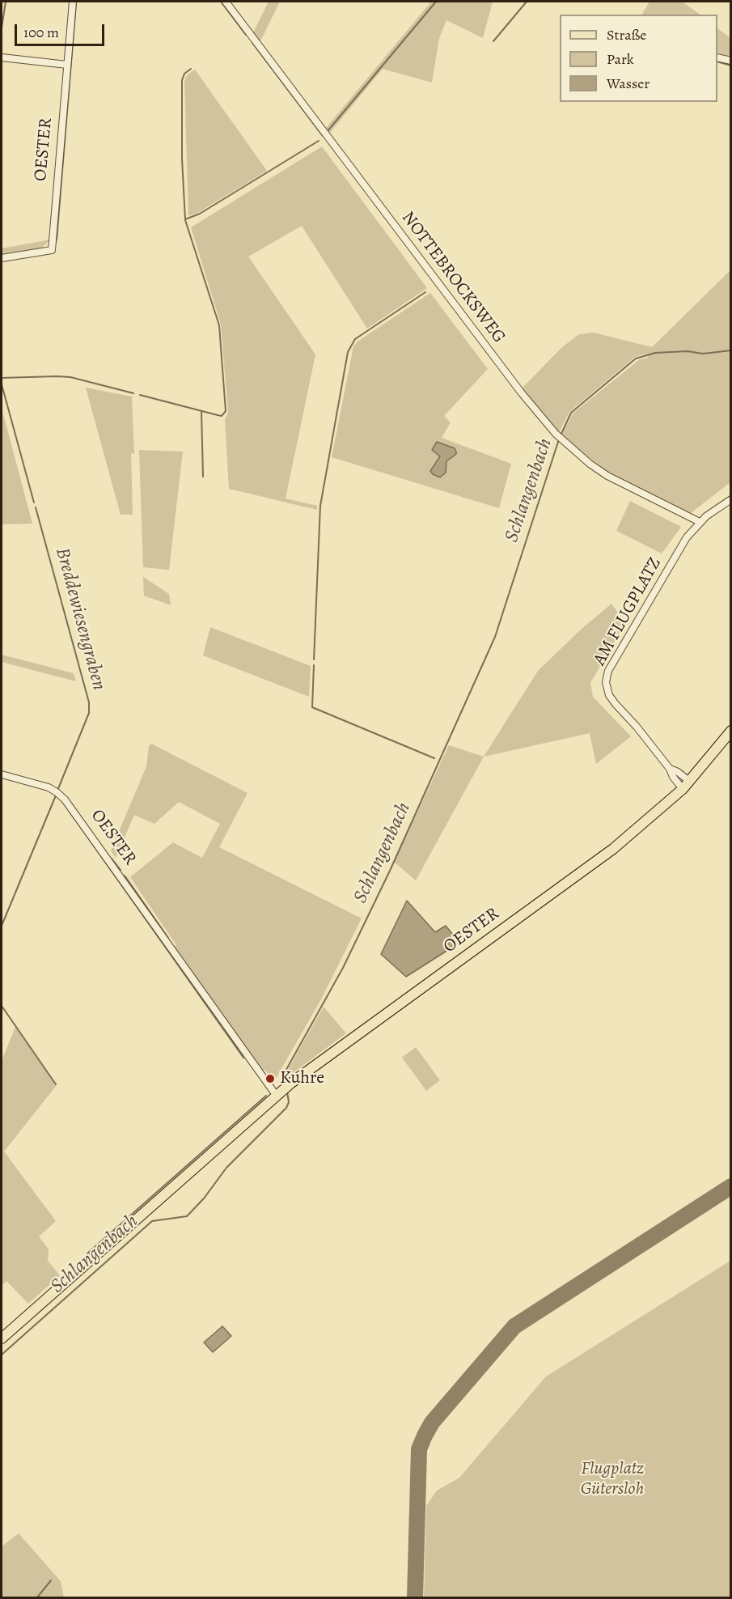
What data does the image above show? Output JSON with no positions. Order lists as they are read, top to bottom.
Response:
{
  "streets": {
    "main road": ["OESTER"],
    "street": ["NOTTEBROCKSWEG", "AM FLUGPLATZ"]
  },
  "crossings": [
    ["OESTER", "AM FLUGPLATZ"],
    ["NOTTEBROCKSWEG", "AM FLUGPLATZ"]
  ],
  "water": ["Schlangenbach", "Breddewiesengraben"],
  "parks": ["Flugplatz Gütersloh"],
  "places": ["Kuhre"],
  "legend": ["Straße", "Park", "Wasser"],
  "scale_bar": "100 m"
}
